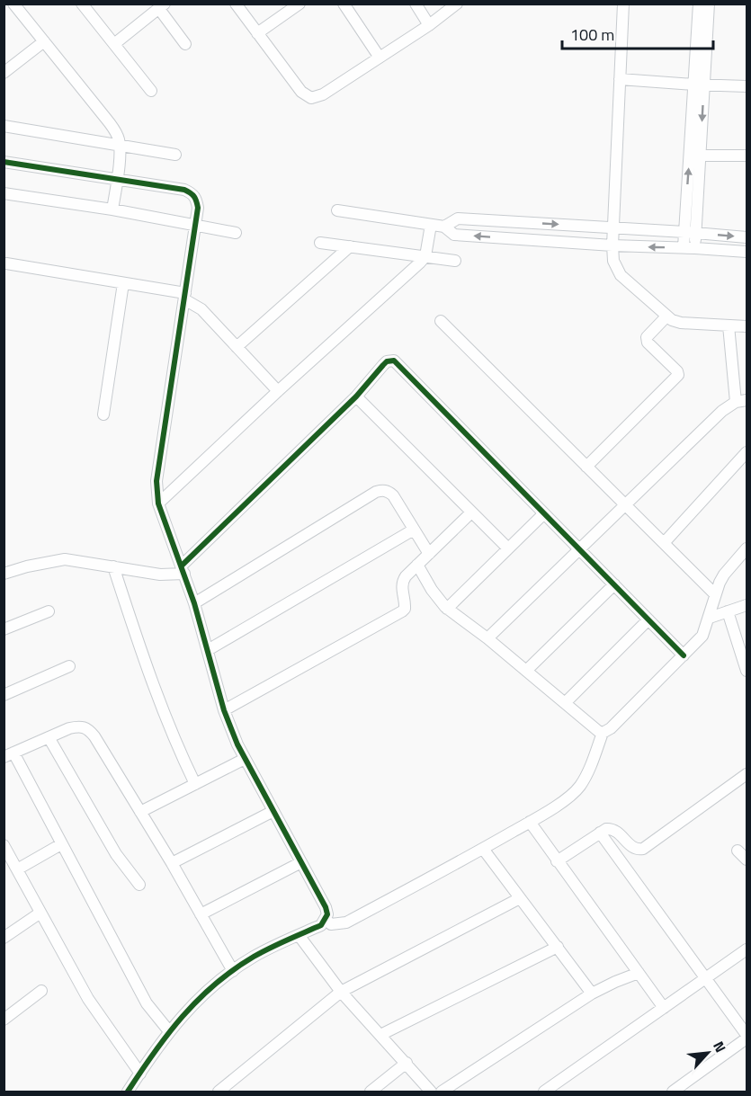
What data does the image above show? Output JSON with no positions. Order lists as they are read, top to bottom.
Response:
{
  "scale_bar": "100 m",
  "north": "top right"
}
